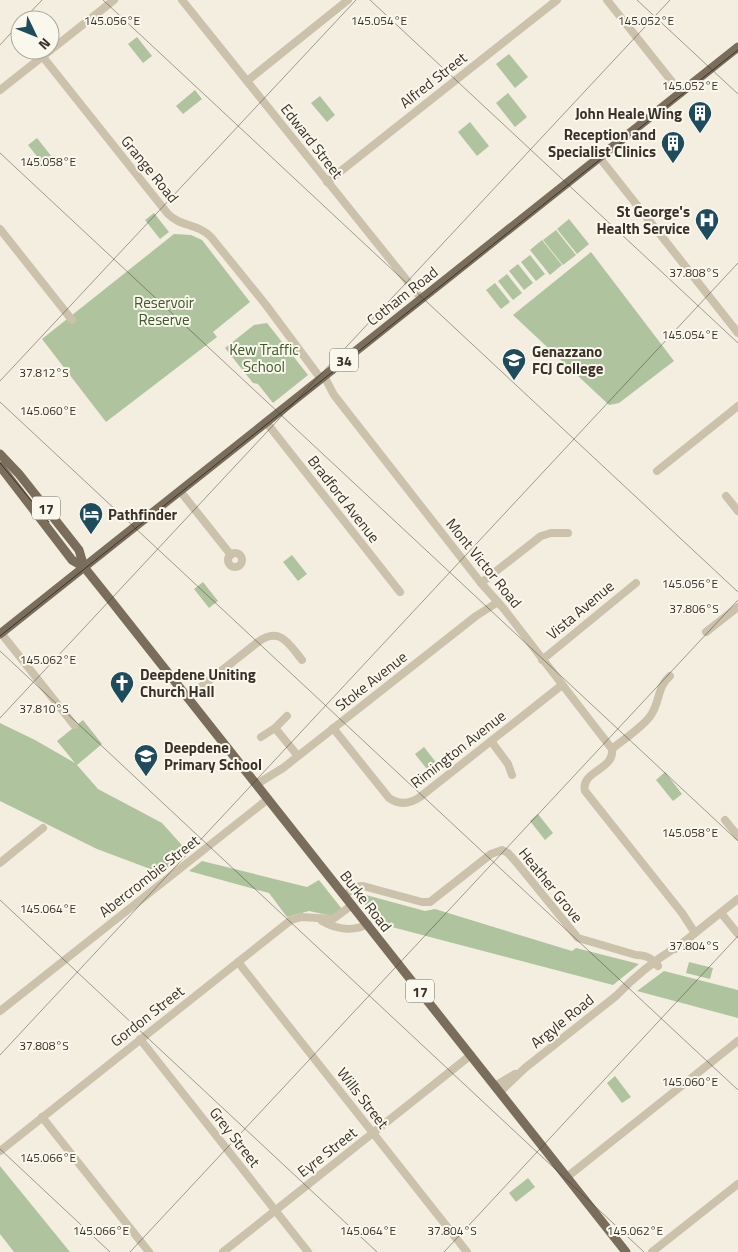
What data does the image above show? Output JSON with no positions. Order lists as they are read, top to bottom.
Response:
{
  "streets": {
    "main road": [
      "Cotham Road",
      "34",
      "17",
      "Burke Road"
    ],
    "street": [
      "Alfred Street",
      "Edward Street",
      "Grange Road",
      "Bradford Avenue",
      "Mont Victor Road",
      "Vista Avenue",
      "Stoke Avenue",
      "Rimington Avenue",
      "Abercrombie Street",
      "Heather Grove",
      "Gordon Street",
      "Argyle Road",
      "Wills Street",
      "Grey Street",
      "Eyre Street"
    ]
  },
  "crossings": [
    ["Alfred Street", "Edward Street"],
    ["Edward Street", "Cotham Road"],
    ["Grange Road", "Cotham Road"],
    ["Grange Road", "Mont Victor Road"],
    ["Cotham Road", "34"],
    ["Cotham Road", "Bradford Avenue"],
    ["Cotham Road", "Mont Victor Road"],
    ["Cotham Road", "Burke Road"],
    ["34", "Burke Road"],
    ["Mont Victor Road", "Vista Avenue"],
    ["Mont Victor Road", "Stoke Avenue"],
    ["Mont Victor Road", "Rimington Avenue"],
    ["Stoke Avenue", "Rimington Avenue"],
    ["Stoke Avenue", "Burke Road"],
    ["Abercrombie Street", "Burke Road"],
    ["Heather Grove", "Burke Road"],
    ["Heather Grove", "Argyle Road"],
    ["Burke Road", "Gordon Street"],
    ["Burke Road", "Argyle Road"],
    ["Burke Road", "Eyre Street"],
    ["Gordon Street", "Wills Street"],
    ["Gordon Street", "Grey Street"],
    ["Wills Street", "Eyre Street"],
    ["Grey Street", "Eyre Street"]
  ],
  "parks": ["Reservoir Reserve", "Kew Traffic School"],
  "places": {
    "building": ["John Heale Wing", "Reception and Specialist Clinics"],
    "hospital": ["St George's Health Service"],
    "school or university": ["Genazzano FCJ College", "Deepdene Primary School"],
    "hotel": ["Pathfinder"],
    "church": ["Deepdene Uniting Church Hall"]
  },
  "north": "bottom right",
  "coordinates": [
    "145.056°E",
    "145.054°E",
    "145.052°E",
    "145.058°E",
    "37.808°S",
    "37.812°S",
    "145.060°E",
    "37.806°S",
    "145.062°E",
    "37.810°S",
    "145.064°E",
    "37.804°S",
    "145.066°E"
  ]
}
